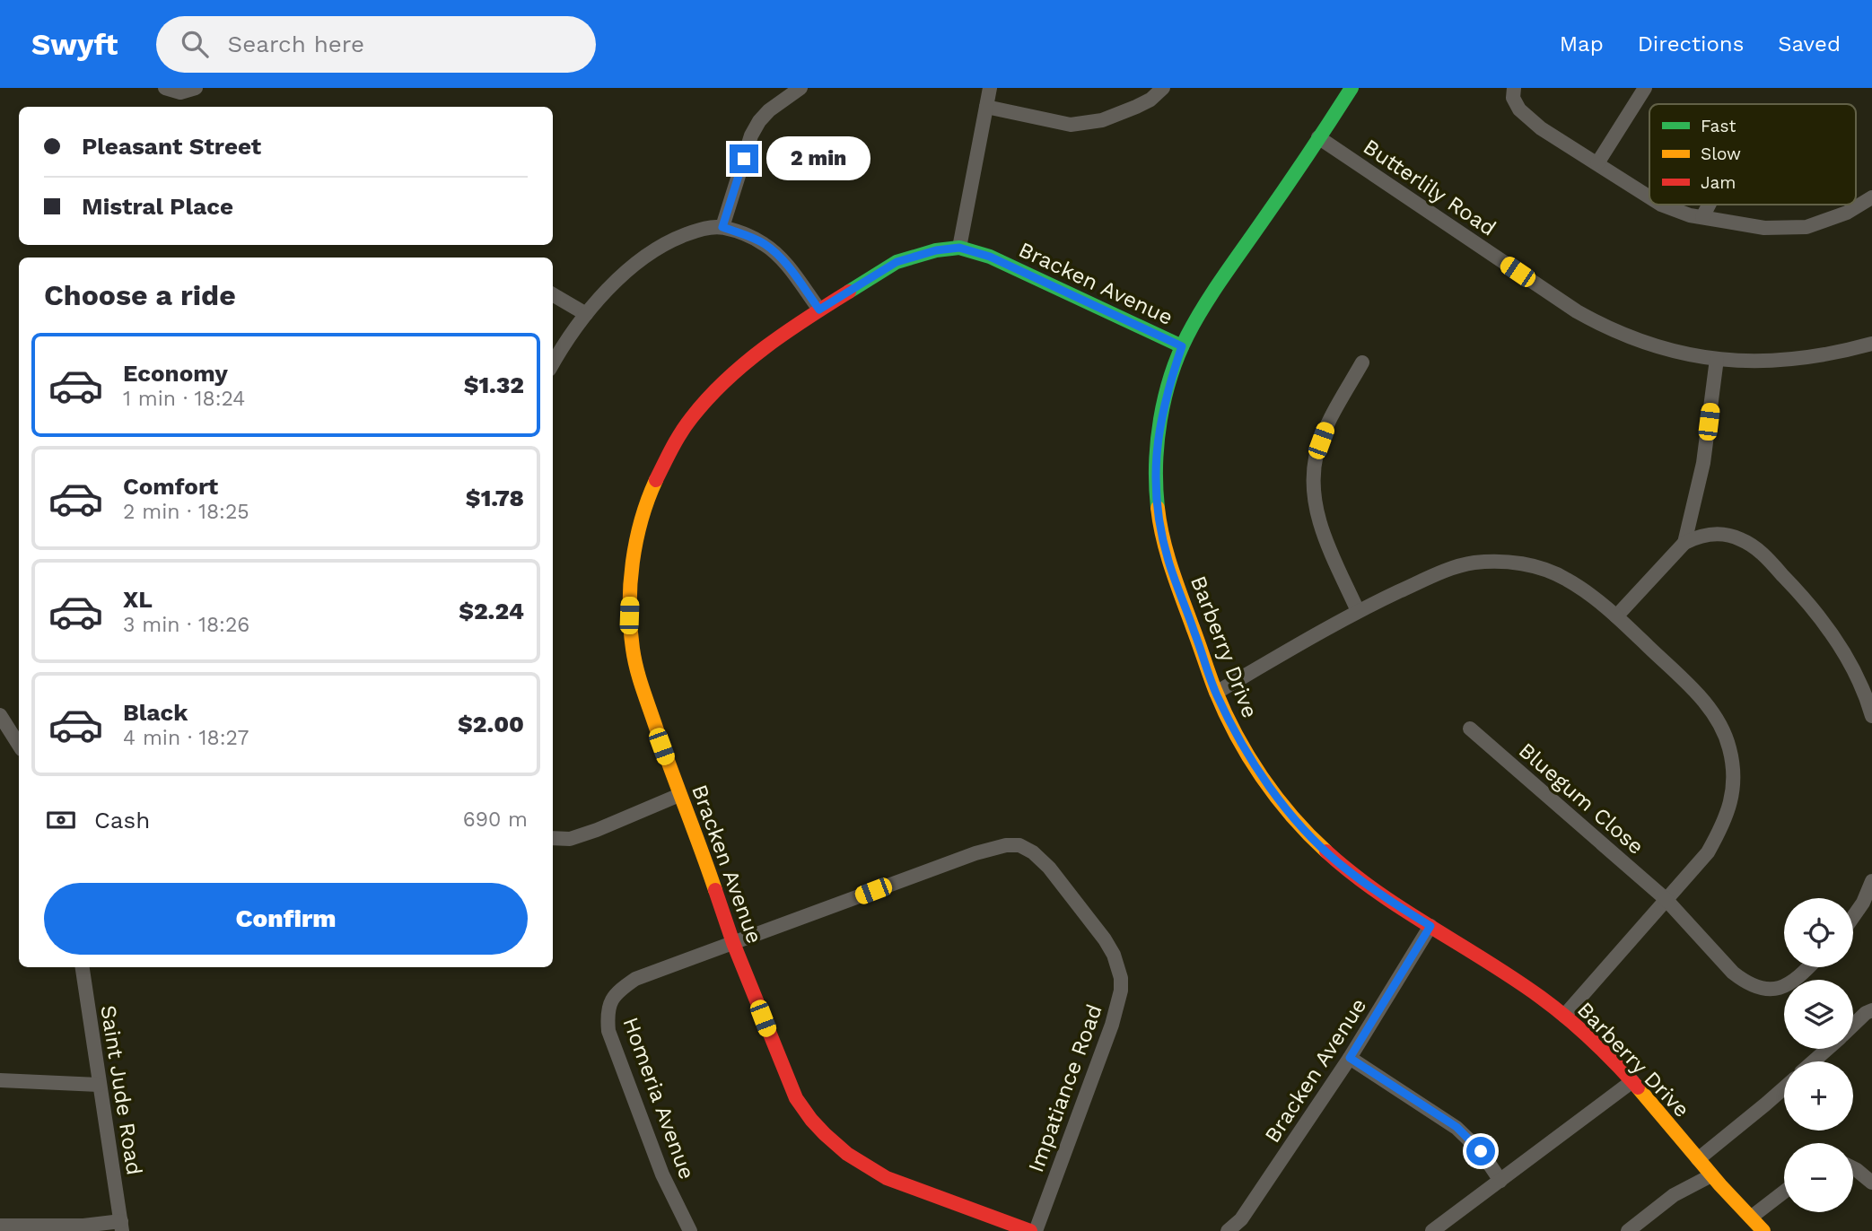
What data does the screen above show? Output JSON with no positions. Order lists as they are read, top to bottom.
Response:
{
  "streets": {
    "street": [
      "Butterlily Road",
      "Bracken Avenue",
      "Barberry Drive",
      "Bluegum Close",
      "Impatiance Road",
      "Saint Jude Road",
      "Homeria Avenue"
    ]
  },
  "crossings": [
    ["Butterlily Road", "Barberry Drive"],
    ["Bracken Avenue", "Barberry Drive"],
    ["Bracken Avenue", "Impatiance Road"],
    ["Bracken Avenue", "Homeria Avenue"],
    ["Impatiance Road", "Homeria Avenue"]
  ],
  "legend": ["Fast", "Slow", "Jam"],
  "page": {
    "header": "Swyft",
    "search": "Search here",
    "nav": ["Map", "Directions", "Saved"],
    "banner": ["Pleasant Street", "Mistral Place"],
    "bubble": "2 min",
    "heading": "Choose a ride",
    "list": [
      {
        "name": "Economy",
        "note": "1 min · 18:24",
        "value": "$1.32"
      },
      {
        "name": "Comfort",
        "note": "2 min · 18:25",
        "value": "$1.78"
      },
      {
        "name": "XL",
        "note": "3 min · 18:26",
        "value": "$2.24"
      },
      {
        "name": "Black",
        "note": "4 min · 18:27",
        "value": "$2.00"
      }
    ],
    "pay": ["Cash", "690 m"],
    "buttons": "Confirm",
    "map_buttons": ["+", "−"]
  }
}
